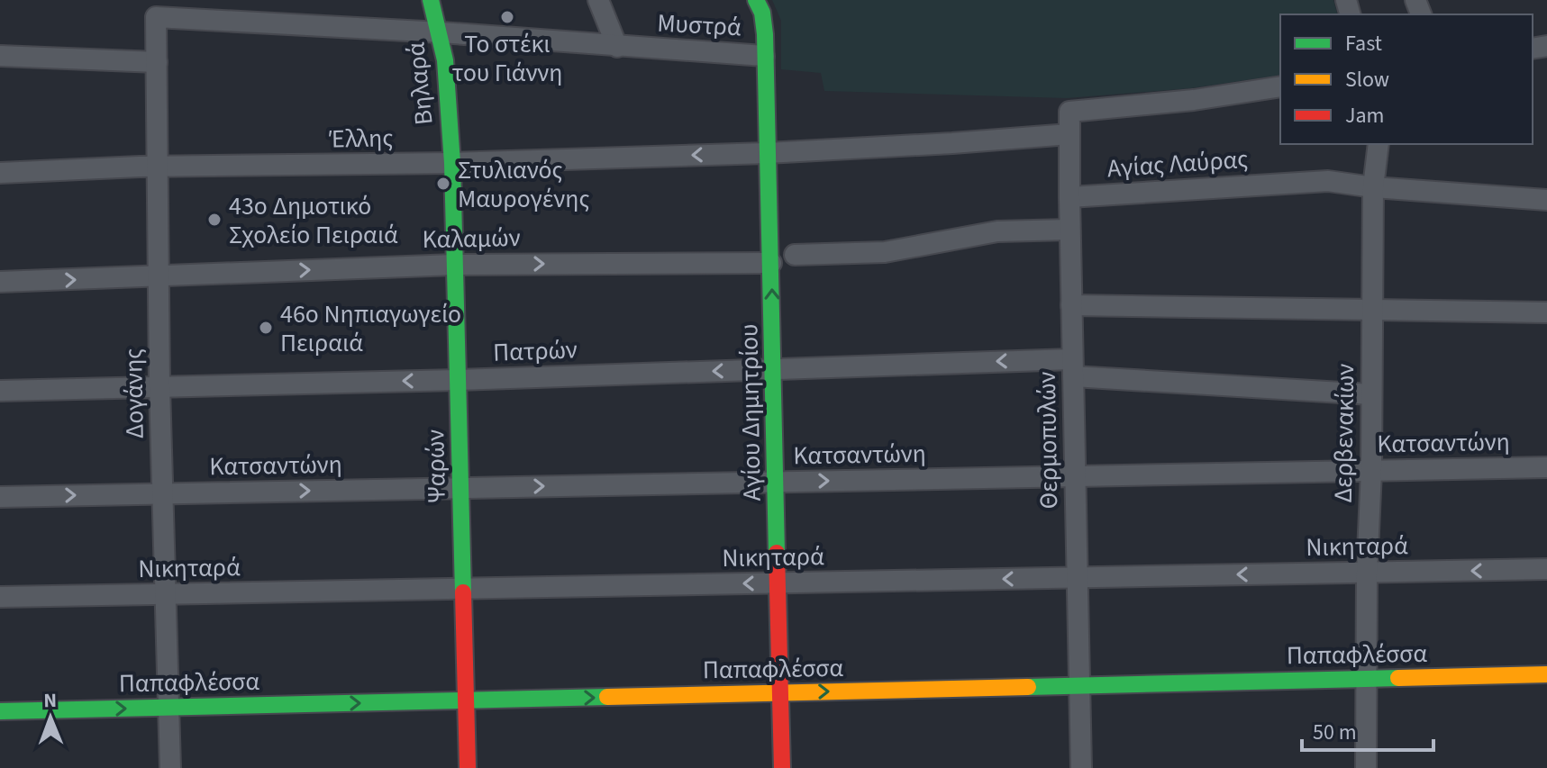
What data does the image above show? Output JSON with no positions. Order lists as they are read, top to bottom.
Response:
{
  "streets": {
    "street": [
      "Μυστρά",
      "Βηλαρά",
      "Έλλης",
      "Αγίας Λαύρας",
      "Καλαμών",
      "Πατρών",
      "Δογάνης",
      "Αγίου Δημητρίου",
      "Δερβενακίων",
      "Θερμοπυλών",
      "Κατσαντώνη",
      "Ψαρών",
      "Νικηταρά",
      "Παπαφλέσσα"
    ]
  },
  "crossings": [
    ["Μυστρά", "Βηλαρά"],
    ["Μυστρά", "Δογάνης"],
    ["Μυστρά", "Αγίου Δημητρίου"],
    ["Βηλαρά", "Έλλης"],
    ["Βηλαρά", "Ψαρών"],
    ["Έλλης", "Δογάνης"],
    ["Έλλης", "Αγίου Δημητρίου"],
    ["Έλλης", "Θερμοπυλών"],
    ["Έλλης", "Ψαρών"],
    ["Αγίας Λαύρας", "Δερβενακίων"],
    ["Αγίας Λαύρας", "Θερμοπυλών"],
    ["Καλαμών", "Δογάνης"],
    ["Καλαμών", "Αγίου Δημητρίου"],
    ["Καλαμών", "Ψαρών"],
    ["Πατρών", "Δογάνης"],
    ["Πατρών", "Αγίου Δημητρίου"],
    ["Πατρών", "Δερβενακίων"],
    ["Πατρών", "Θερμοπυλών"],
    ["Πατρών", "Ψαρών"],
    ["Δογάνης", "Κατσαντώνη"],
    ["Δογάνης", "Νικηταρά"],
    ["Δογάνης", "Παπαφλέσσα"],
    ["Αγίου Δημητρίου", "Κατσαντώνη"],
    ["Αγίου Δημητρίου", "Νικηταρά"],
    ["Αγίου Δημητρίου", "Παπαφλέσσα"],
    ["Δερβενακίων", "Κατσαντώνη"],
    ["Δερβενακίων", "Νικηταρά"],
    ["Δερβενακίων", "Παπαφλέσσα"],
    ["Θερμοπυλών", "Κατσαντώνη"],
    ["Θερμοπυλών", "Νικηταρά"],
    ["Θερμοπυλών", "Παπαφλέσσα"],
    ["Κατσαντώνη", "Ψαρών"],
    ["Ψαρών", "Νικηταρά"],
    ["Ψαρών", "Παπαφλέσσα"]
  ],
  "one_way": [
    "Καλαμών",
    "Κατσαντώνη",
    "Νικηταρά",
    "Παπαφλέσσα"
  ],
  "places": [
    "Το στέκι του Γιάννη",
    "Στυλιανός Μαυρογένης",
    "43ο Δημοτικό Σχολείο Πειραιά",
    "46ο Νηπιαγωγείο Πειραιά"
  ],
  "legend": ["Fast", "Slow", "Jam"],
  "scale_bar": "50 m",
  "north": "top"
}
